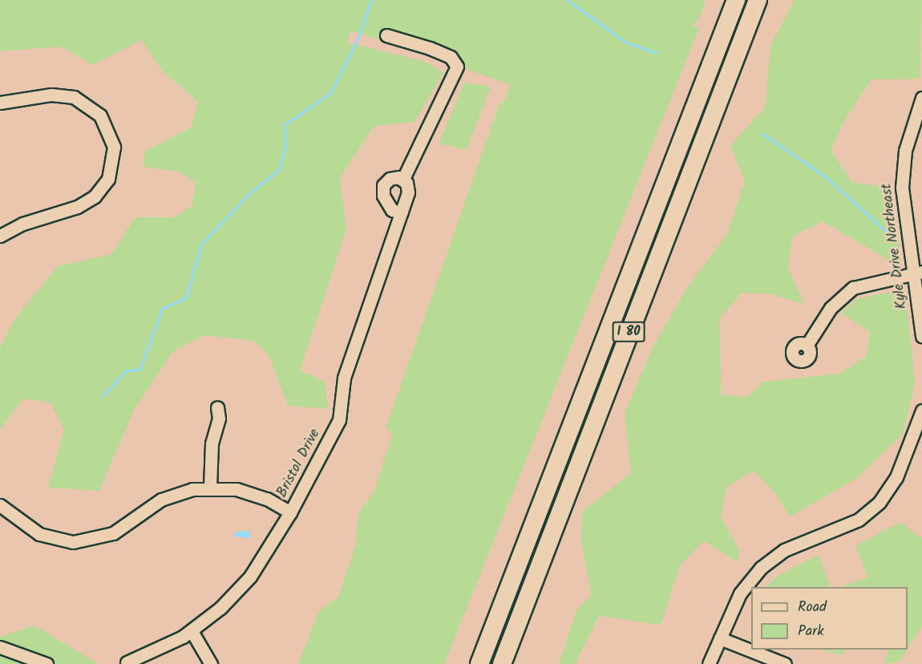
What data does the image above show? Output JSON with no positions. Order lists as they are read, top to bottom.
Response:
{
  "streets": {
    "highway": ["I 80"],
    "street": ["Kyle Drive Northeast", "Bristol Drive"]
  },
  "legend": ["Road", "Park"]
}
